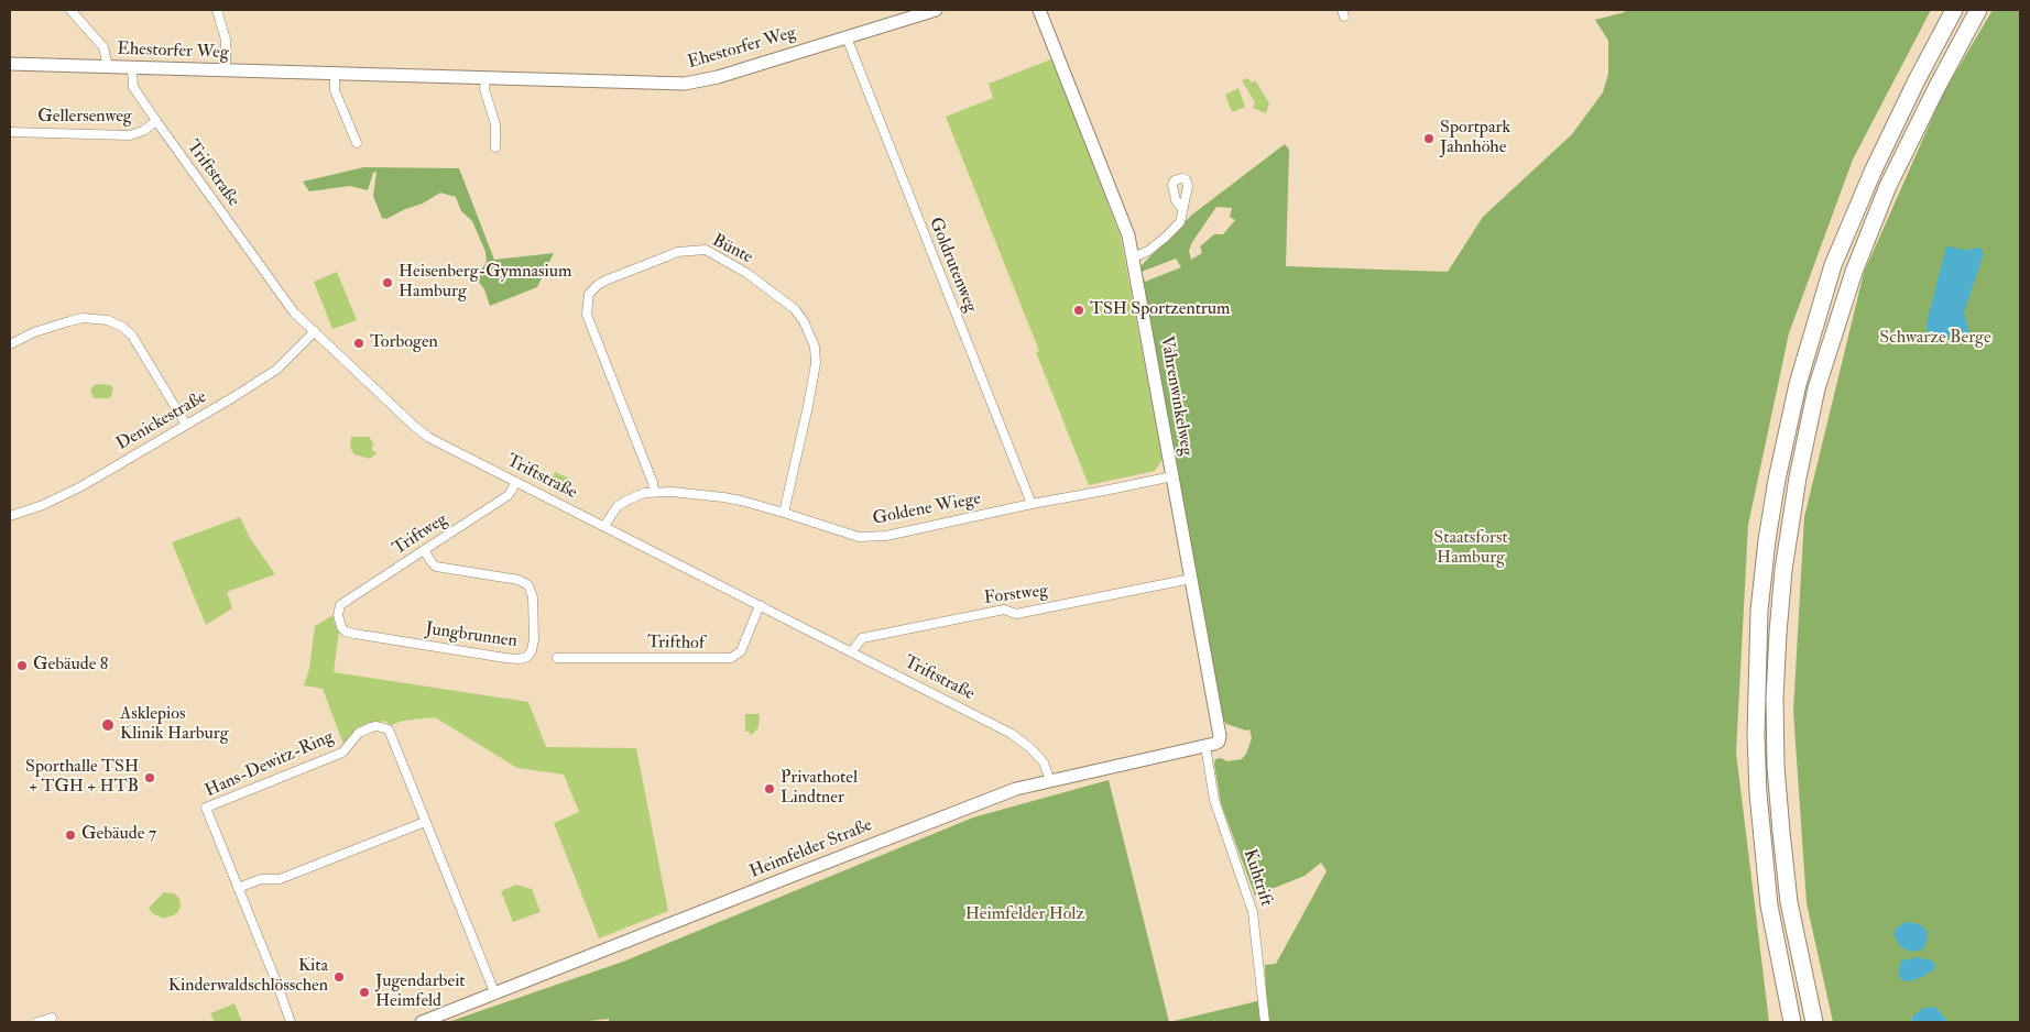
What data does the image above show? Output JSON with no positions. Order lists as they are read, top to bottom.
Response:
{
  "streets": {
    "street": [
      "Ehestorfer Weg",
      "Gellersenweg",
      "Triftstraße",
      "Bünte",
      "Goldrutenweg",
      "Vahrenwinkelweg",
      "Denickestraße",
      "Goldene Wiege",
      "Triftweg",
      "Forstweg",
      "Jungbrunnen",
      "Trifthof",
      "Hans-Dewitz-Ring",
      "Heimfelder Straße",
      "Kuhtrift"
    ]
  },
  "crossings": [
    ["Ehestorfer Weg", "Triftstraße"],
    ["Ehestorfer Weg", "Goldrutenweg"],
    ["Gellersenweg", "Triftstraße"],
    ["Triftstraße", "Denickestraße"],
    ["Triftstraße", "Goldene Wiege"],
    ["Triftstraße", "Triftweg"],
    ["Triftstraße", "Forstweg"],
    ["Triftstraße", "Trifthof"],
    ["Triftstraße", "Heimfelder Straße"],
    ["Bünte", "Goldene Wiege"],
    ["Goldrutenweg", "Goldene Wiege"],
    ["Vahrenwinkelweg", "Goldene Wiege"],
    ["Vahrenwinkelweg", "Forstweg"],
    ["Vahrenwinkelweg", "Heimfelder Straße"],
    ["Triftweg", "Jungbrunnen"],
    ["Hans-Dewitz-Ring", "Heimfelder Straße"],
    ["Heimfelder Straße", "Kuhtrift"]
  ],
  "parks": ["Schwarze Berge", "Staatsforst Hamburg", "Heimfelder Holz"],
  "places": [
    "Sportpark Jahnhöhe",
    "Heisenberg-Gymnasium Hamburg",
    "TSH Sportzentrum",
    "Torbogen",
    "Gebäude 8",
    "Asklepios Klinik Harburg",
    "Sporthalle TSH + TGH + HTB",
    "Privathotel Lindtner",
    "Gebäude 7",
    "Kita Kinderwaldschlösschen",
    "Jugendarbeit Heimfeld"
  ]
}
